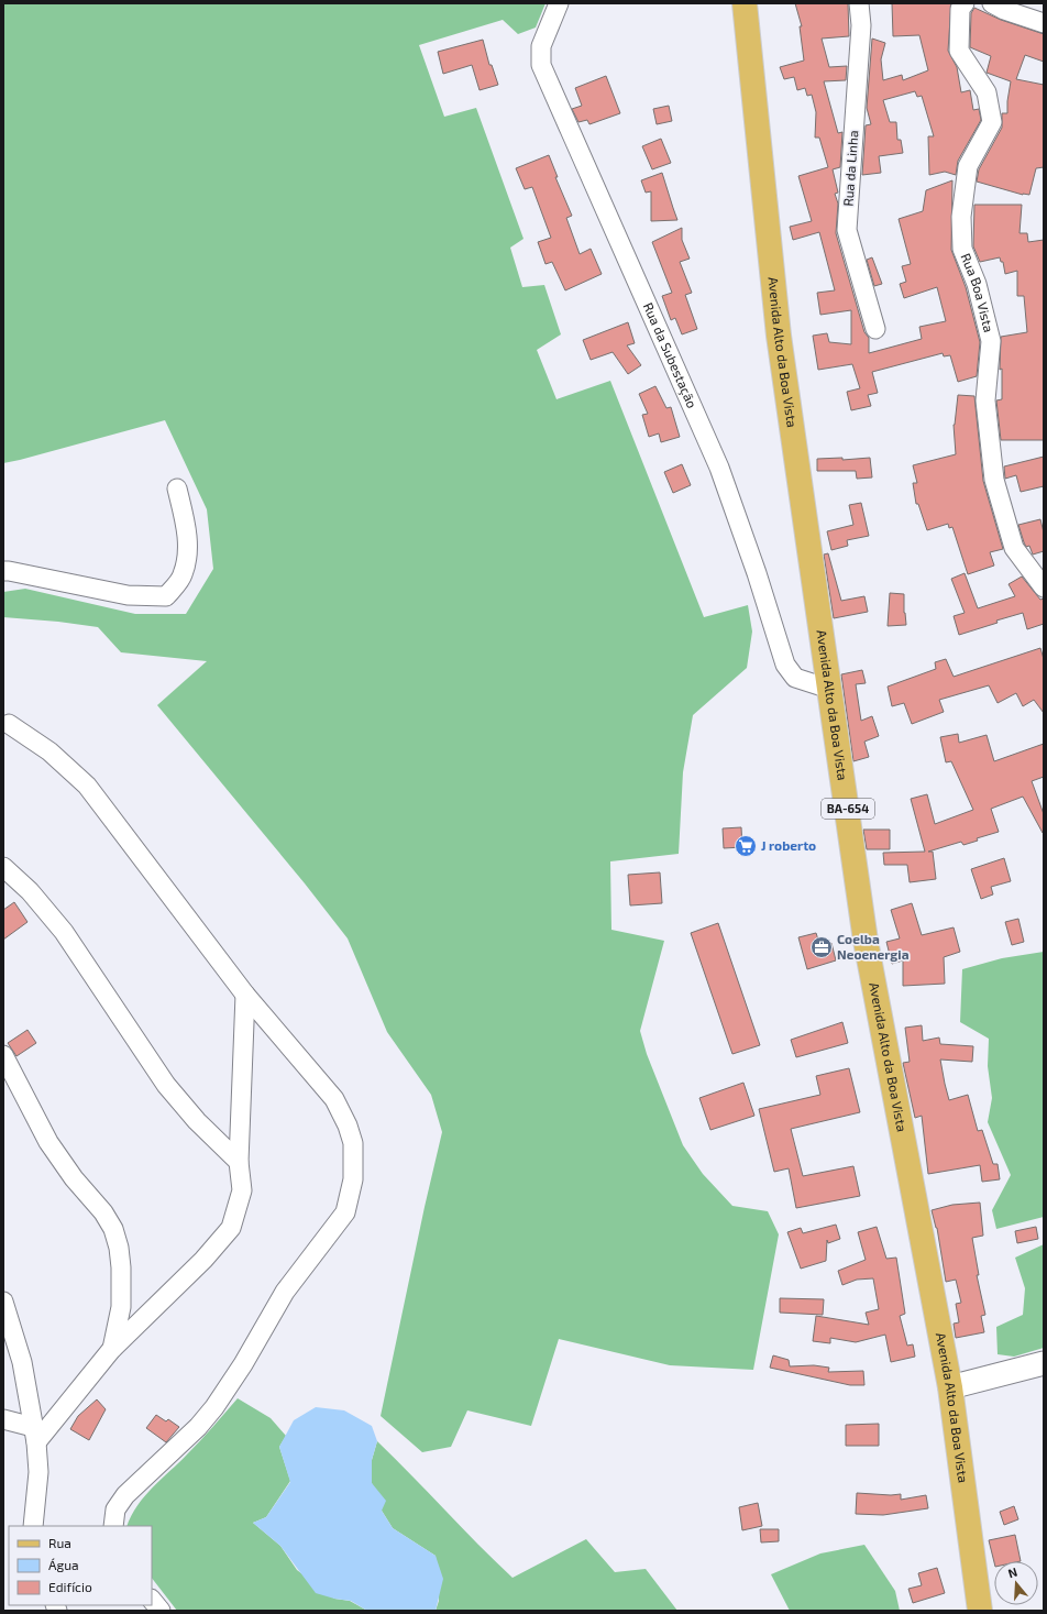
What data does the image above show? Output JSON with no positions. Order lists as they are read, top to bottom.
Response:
{
  "streets": {
    "main road": ["Avenida Alto da Boa Vista", "BA-654"],
    "street": ["Rua da Linha", "Rua Boa Vista", "Rua da Subestação"]
  },
  "crossings": [
    ["Avenida Alto da Boa Vista", "Rua da Subestação"]
  ],
  "places": {
    "supermarket": ["J roberto"],
    "office": ["Coelba Neoenergia"]
  },
  "legend": ["Rua", "Água", "Edifício"],
  "north": "top"
}
